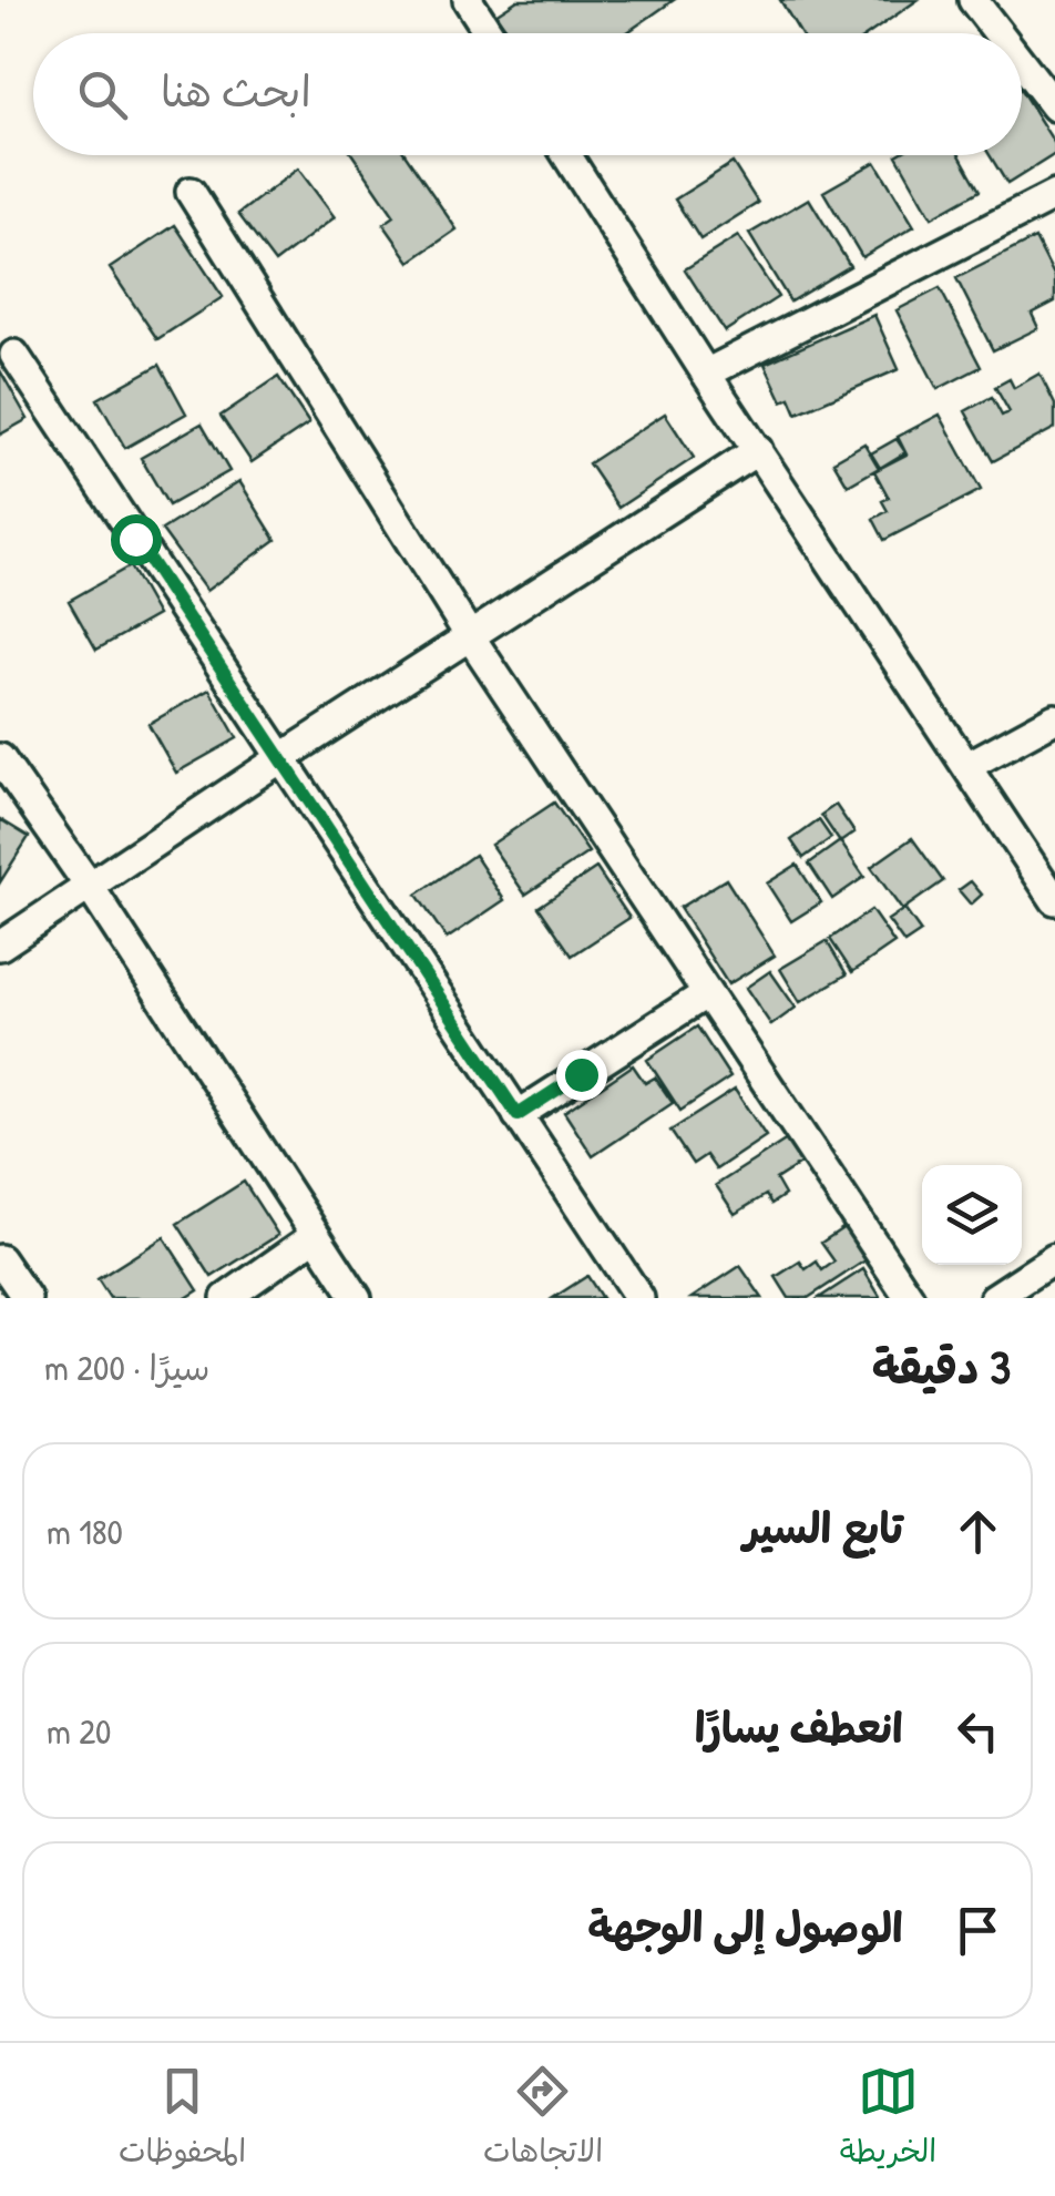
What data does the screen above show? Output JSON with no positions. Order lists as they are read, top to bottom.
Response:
{
  "page": {
    "search": "ابحث هنا",
    "heading": ["3 دقيقة", "سيرًا · 200 m"],
    "list": [
      ["تابع السير", "180 m"],
      ["انعطف يسارًا", "20 m"],
      "الوصول إلى الوجهة"
    ],
    "nav": ["الخريطة", "الاتجاهات", "المحفوظات"]
  }
}
